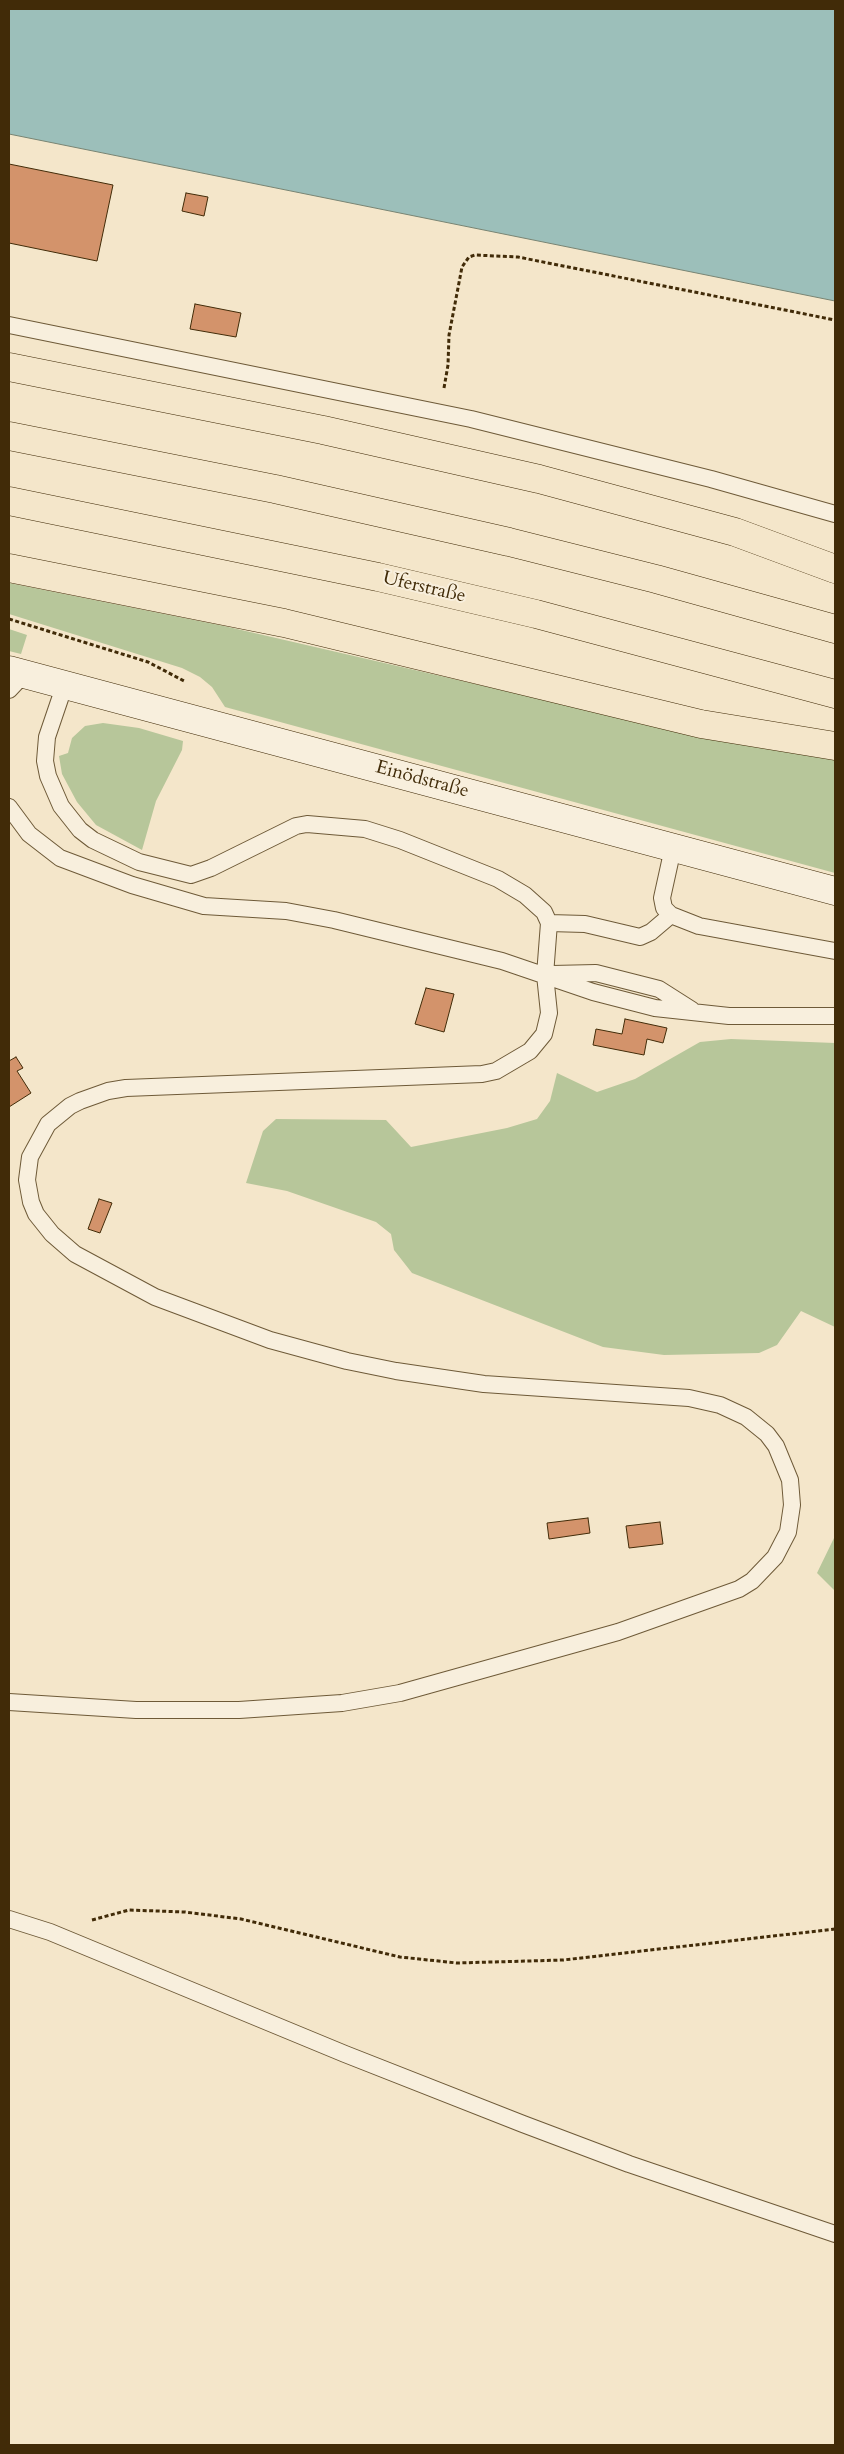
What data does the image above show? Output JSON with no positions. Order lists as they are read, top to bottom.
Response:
{
  "streets": {
    "highway": ["Uferstraße"],
    "street": ["Einödstraße"]
  }
}
